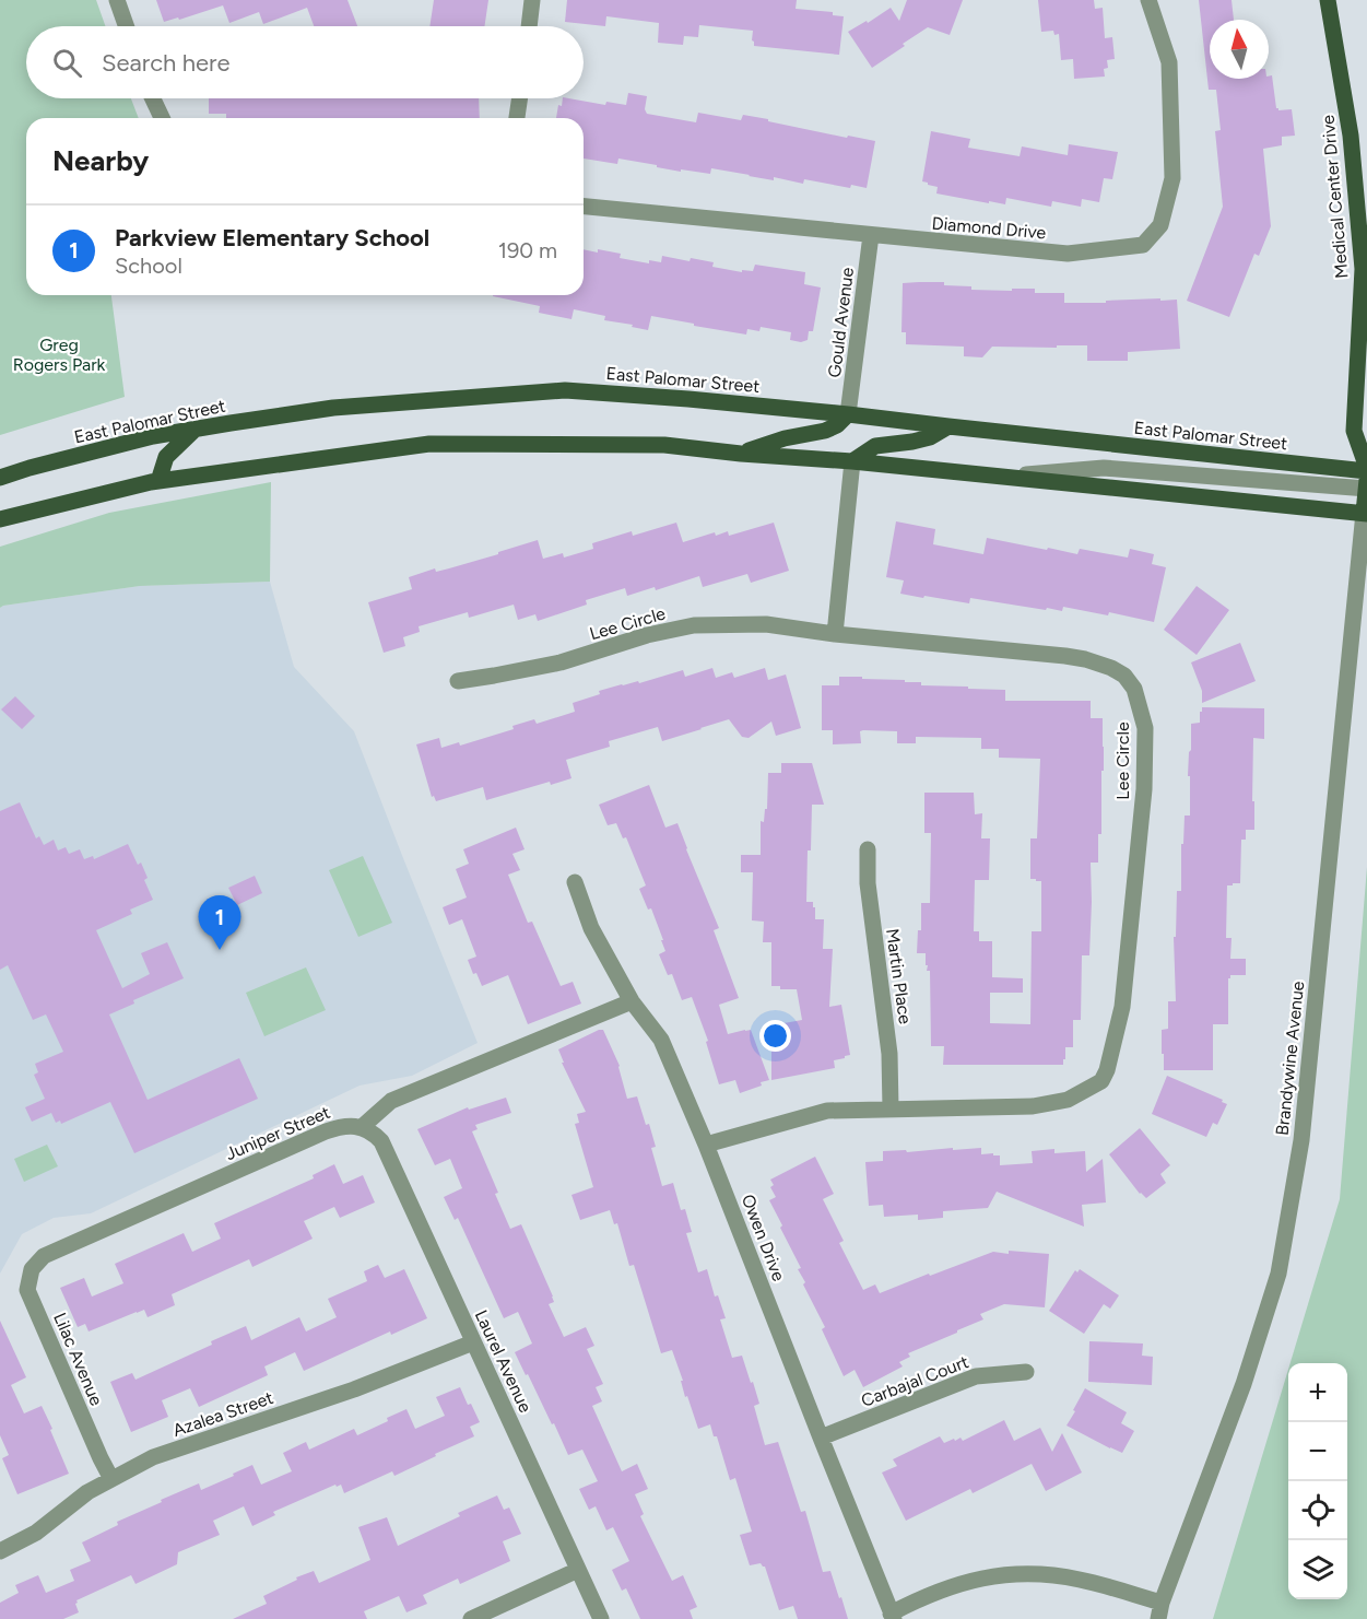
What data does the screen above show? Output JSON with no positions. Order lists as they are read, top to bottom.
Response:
{
  "streets": {
    "main road": ["Medical Center Drive", "East Palomar Street", "Brandywine Avenue"],
    "street": [
      "Diamond Drive",
      "Gould Avenue",
      "Lee Circle",
      "Martin Place",
      "Juniper Street",
      "Owen Drive",
      "Lilac Avenue",
      "Laurel Avenue",
      "Carbajal Court",
      "Azalea Street"
    ]
  },
  "crossings": [
    ["Medical Center Drive", "East Palomar Street"],
    ["Medical Center Drive", "Brandywine Avenue"],
    ["Diamond Drive", "Gould Avenue"],
    ["Gould Avenue", "East Palomar Street"],
    ["East Palomar Street", "Brandywine Avenue"],
    ["Lee Circle", "Martin Place"],
    ["Lee Circle", "Owen Drive"],
    ["Juniper Street", "Lilac Avenue"],
    ["Juniper Street", "Laurel Avenue"],
    ["Owen Drive", "Carbajal Court"],
    ["Lilac Avenue", "Azalea Street"],
    ["Laurel Avenue", "Azalea Street"]
  ],
  "parks": ["Greg Rogers Park"],
  "north": "top",
  "page": {
    "search": "Search here",
    "heading": "Nearby",
    "list": [
      {
        "mark": "1",
        "name": "Parkview Elementary School",
        "note": "School",
        "value": "190 m"
      }
    ],
    "pins": "1",
    "map_buttons": ["+", "−"]
  }
}
